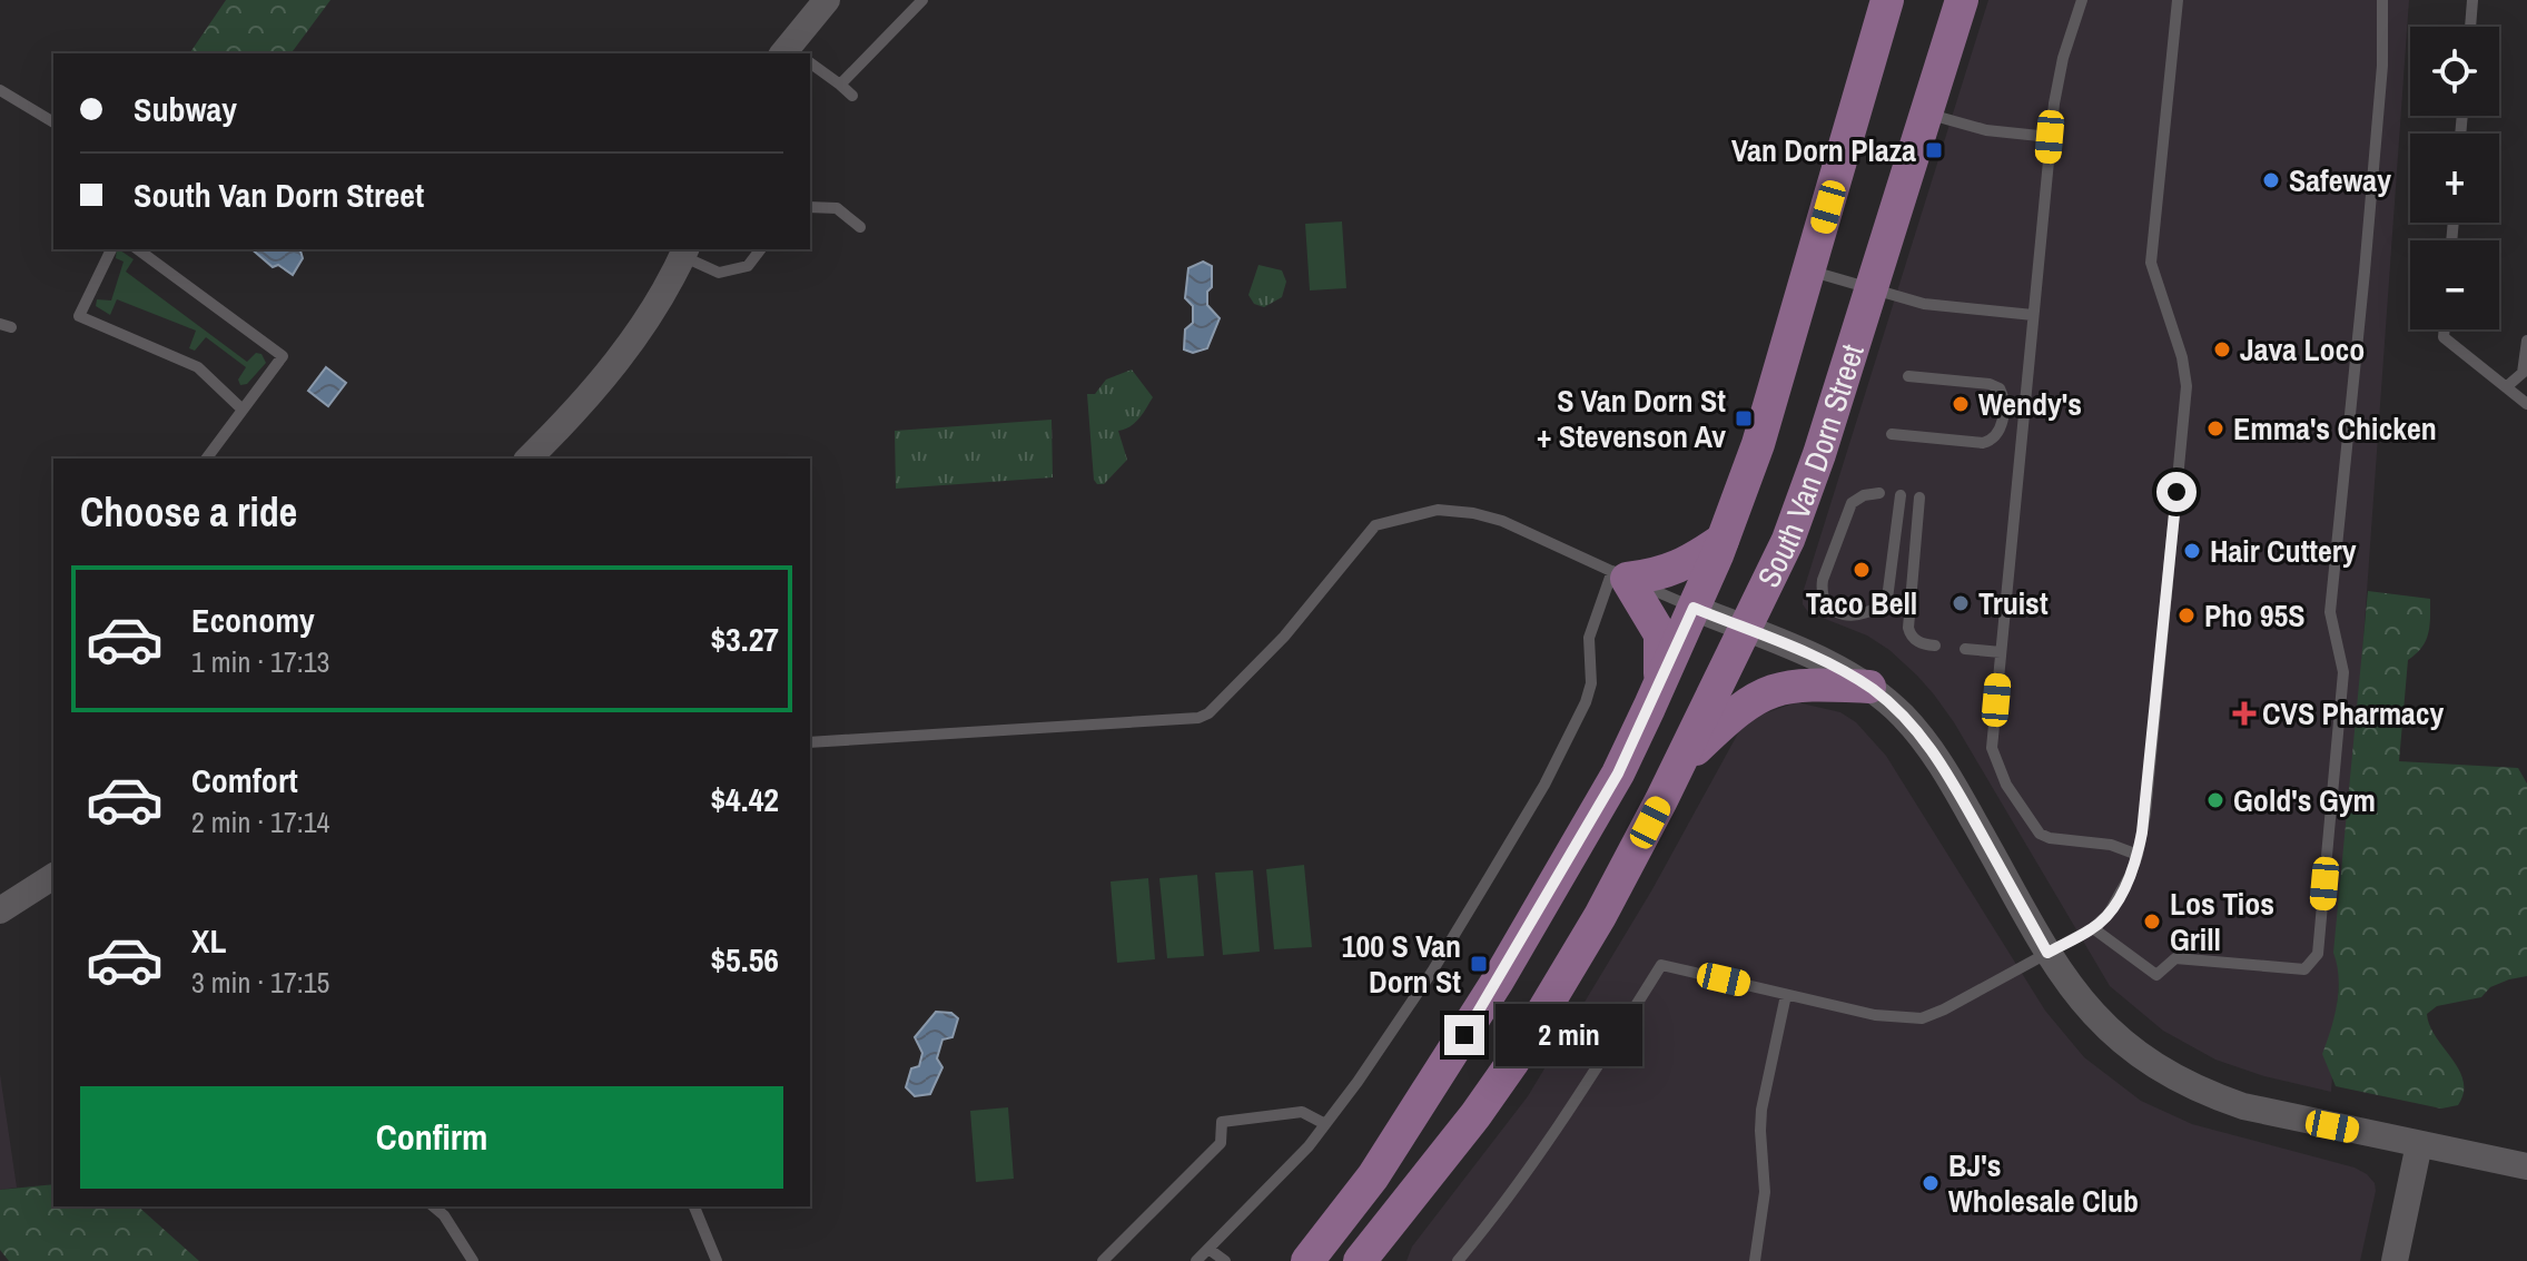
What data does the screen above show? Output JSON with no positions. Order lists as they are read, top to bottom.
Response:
{
  "streets": {
    "main road": ["South Van Dorn Street"]
  },
  "places": {
    "transit": ["Van Dorn Plaza", "S Van Dorn St + Stevenson Av", "100 S Van Dorn St"],
    "other": [
      "Safeway",
      "Java Loco",
      "Wendy's",
      "Emma's Chicken",
      "Hair Cuttery",
      "Taco Bell",
      "Truist",
      "Pho 95S",
      "Gold's Gym",
      "Los Tios Grill",
      "BJ's Wholesale Club"
    ],
    "health": ["CVS Pharmacy"]
  },
  "page": {
    "map_buttons": ["+", "−"],
    "banner": ["Subway", "South Van Dorn Street"],
    "heading": "Choose a ride",
    "list": [
      {
        "name": "Economy",
        "note": "1 min · 17:13",
        "value": "$3.27"
      },
      {
        "name": "Comfort",
        "note": "2 min · 17:14",
        "value": "$4.42"
      },
      {
        "name": "XL",
        "note": "3 min · 17:15",
        "value": "$5.56"
      }
    ],
    "bubble": "2 min",
    "buttons": "Confirm"
  }
}
